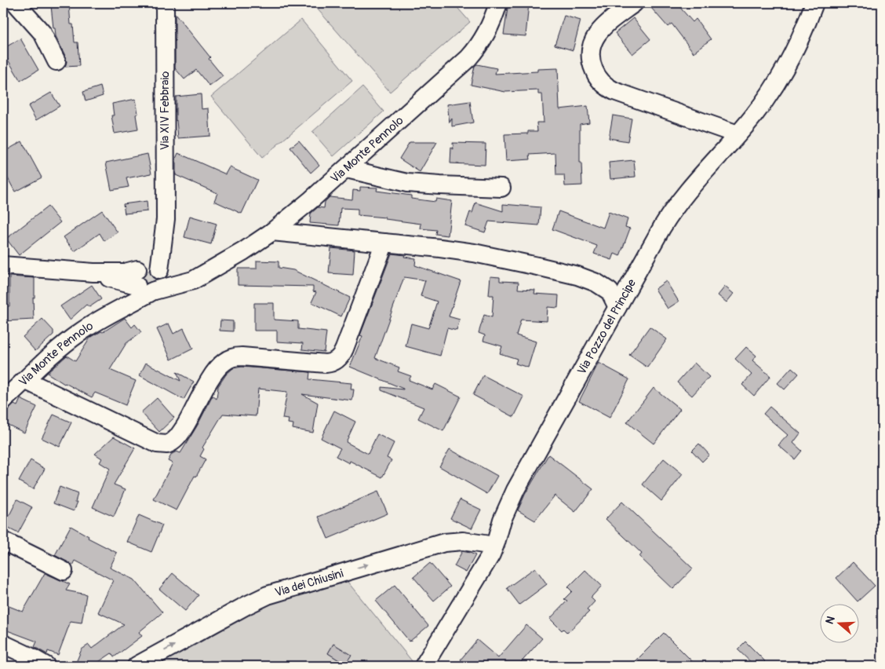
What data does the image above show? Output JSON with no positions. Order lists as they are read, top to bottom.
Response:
{
  "streets": {
    "street": [
      "Via XIV Febbraio",
      "Via Monte Pennolo",
      "Via Pozzo del Principe",
      "Via dei Chiusini"
    ]
  },
  "crossings": [
    ["Via XIV Febbraio", "Via Monte Pennolo"],
    ["Via Pozzo del Principe", "Via dei Chiusini"]
  ],
  "one_way": ["Via dei Chiusini"],
  "north": "left"
}
